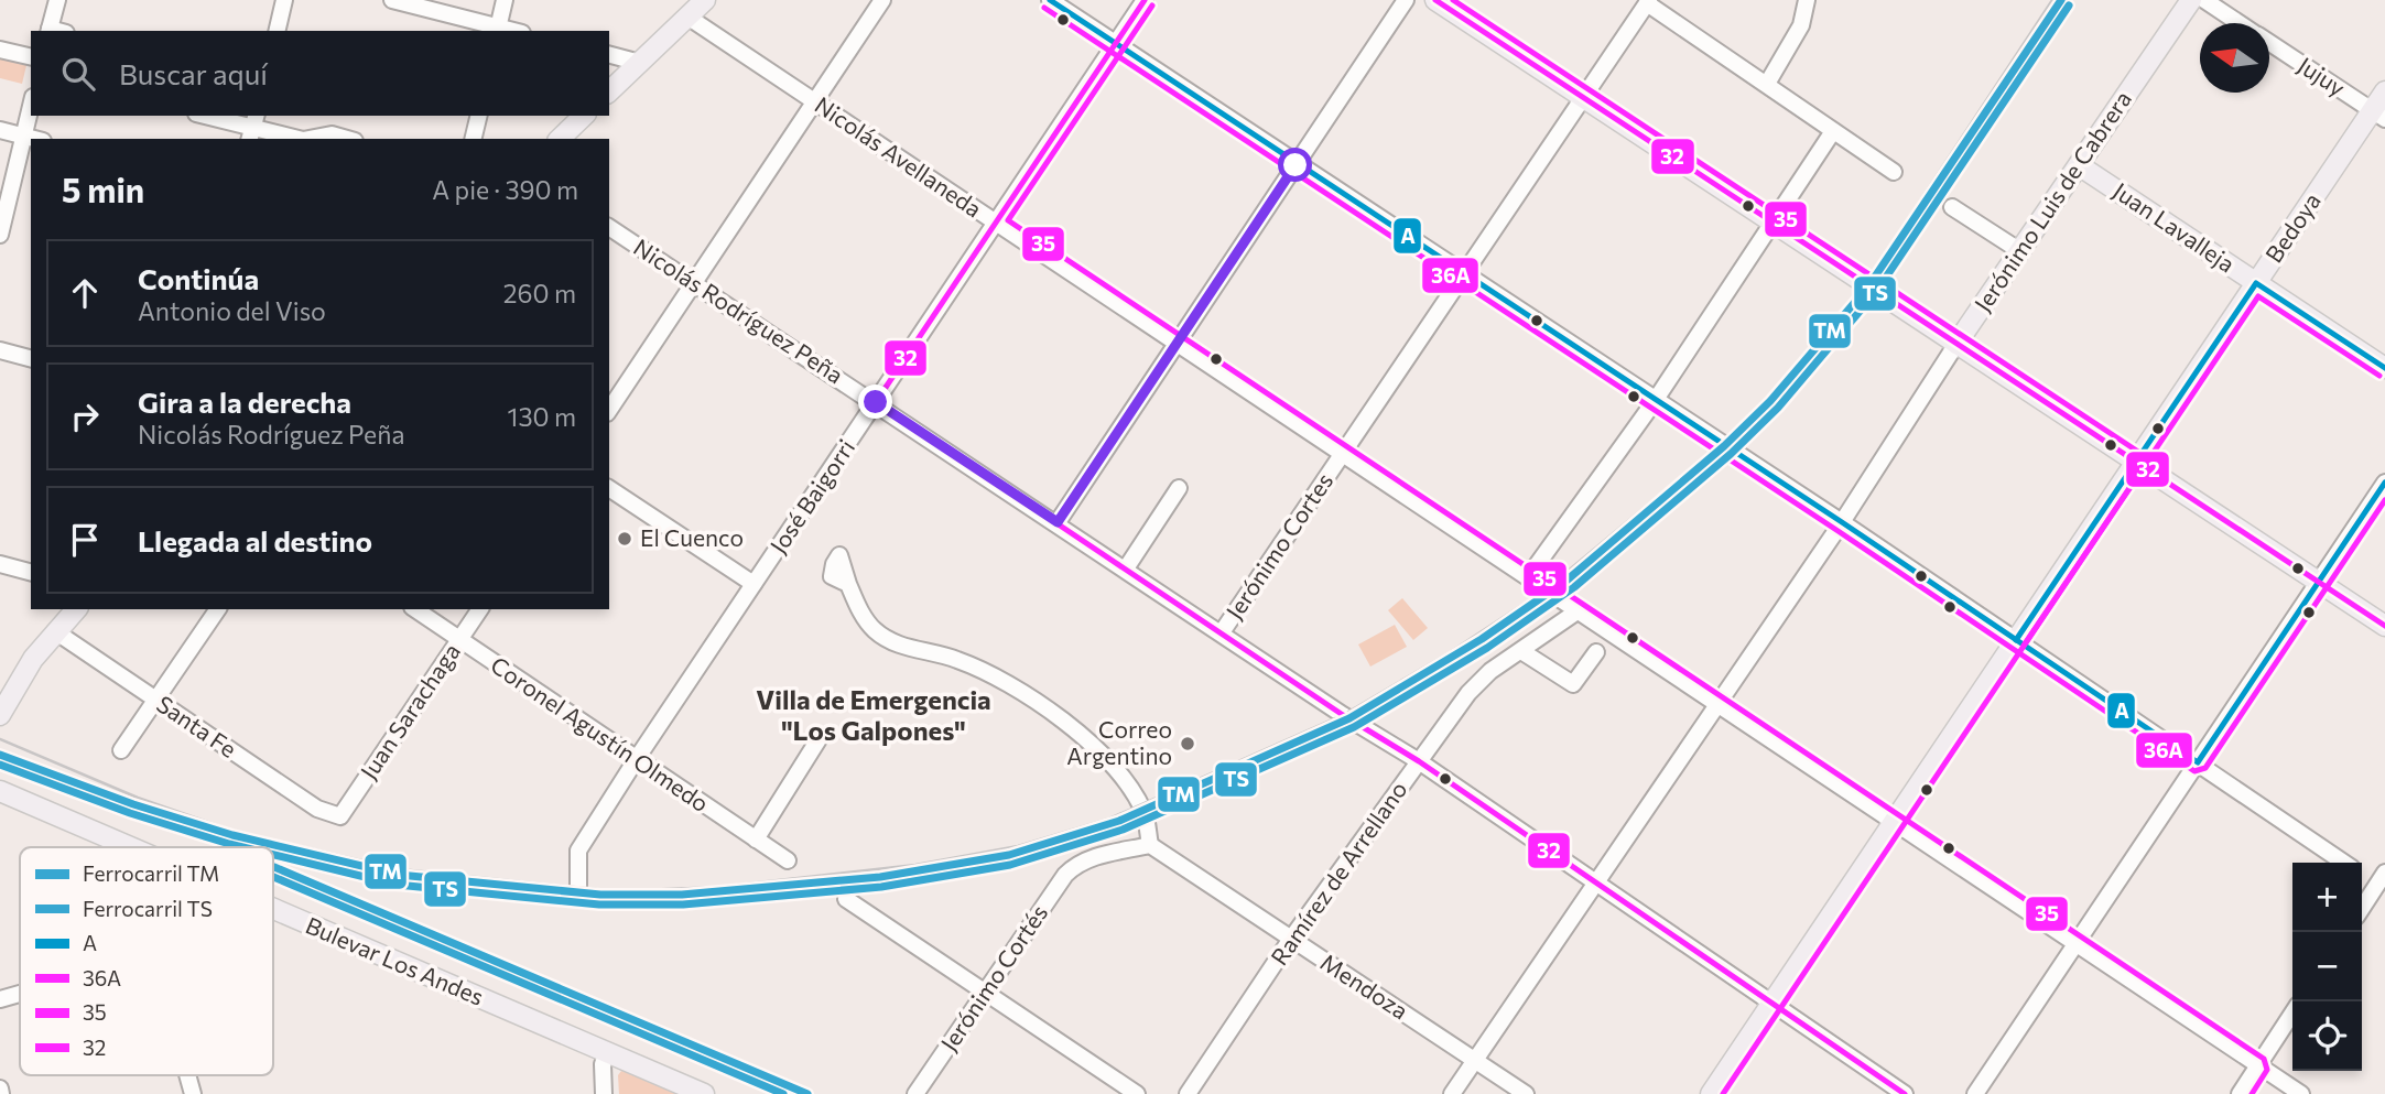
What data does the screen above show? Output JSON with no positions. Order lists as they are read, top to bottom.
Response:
{
  "streets": {
    "main road": [
      "Jerónimo Luis de Cabrera",
      "Juan Lavalleja",
      "Bedoya",
      "Bulevar Los Andes"
    ],
    "street": [
      "Jujuy",
      "Nicolás Avellaneda",
      "Nicolás Rodríguez Peña",
      "José Baigorri",
      "Jerónimo Cortes",
      "Juan Sarachaga",
      "Santa Fe",
      "Coronel Agustín Olmedo",
      "Ramírez de Arrellano",
      "Jerónimo Cortés",
      "Mendoza"
    ]
  },
  "crossings": [
    ["Jujuy", "Bedoya"],
    ["Nicolás Avellaneda", "Jerónimo Luis de Cabrera"],
    ["Nicolás Avellaneda", "Bedoya"],
    ["Nicolás Avellaneda", "José Baigorri"],
    ["Nicolás Avellaneda", "Jerónimo Cortes"],
    ["Nicolás Avellaneda", "Ramírez de Arrellano"],
    ["Jerónimo Luis de Cabrera", "Juan Lavalleja"],
    ["Jerónimo Luis de Cabrera", "Nicolás Rodríguez Peña"],
    ["Jerónimo Luis de Cabrera", "Mendoza"],
    ["Juan Lavalleja", "Bedoya"],
    ["Bedoya", "Nicolás Rodríguez Peña"],
    ["Nicolás Rodríguez Peña", "José Baigorri"],
    ["Nicolás Rodríguez Peña", "Jerónimo Cortes"],
    ["Nicolás Rodríguez Peña", "Ramírez de Arrellano"],
    ["José Baigorri", "Coronel Agustín Olmedo"],
    ["Juan Sarachaga", "Santa Fe"],
    ["Juan Sarachaga", "Coronel Agustín Olmedo"],
    ["Ramírez de Arrellano", "Mendoza"],
    ["Jerónimo Cortés", "Mendoza"]
  ],
  "districts": ["Villa de Emergencia \"Los Galpones\""],
  "places": ["El Cuenco", "Correo Argentino"],
  "lines": [
    "rail line TM",
    "transit line A",
    "transit line 35",
    "transit line 32",
    "rail line TS",
    "transit line 36A"
  ],
  "legend": [
    "Ferrocarril TM",
    "Ferrocarril TS",
    "A",
    "36A",
    "35",
    "32"
  ],
  "north": "left",
  "page": {
    "search": "Buscar aquí",
    "heading": ["5 min", "A pie · 390 m"],
    "list": [
      ["Continúa", "Antonio del Viso", "260 m"],
      ["Gira a la derecha", "Nicolás Rodríguez Peña", "130 m"],
      "Llegada al destino"
    ],
    "map_buttons": ["+", "−"]
  }
}
